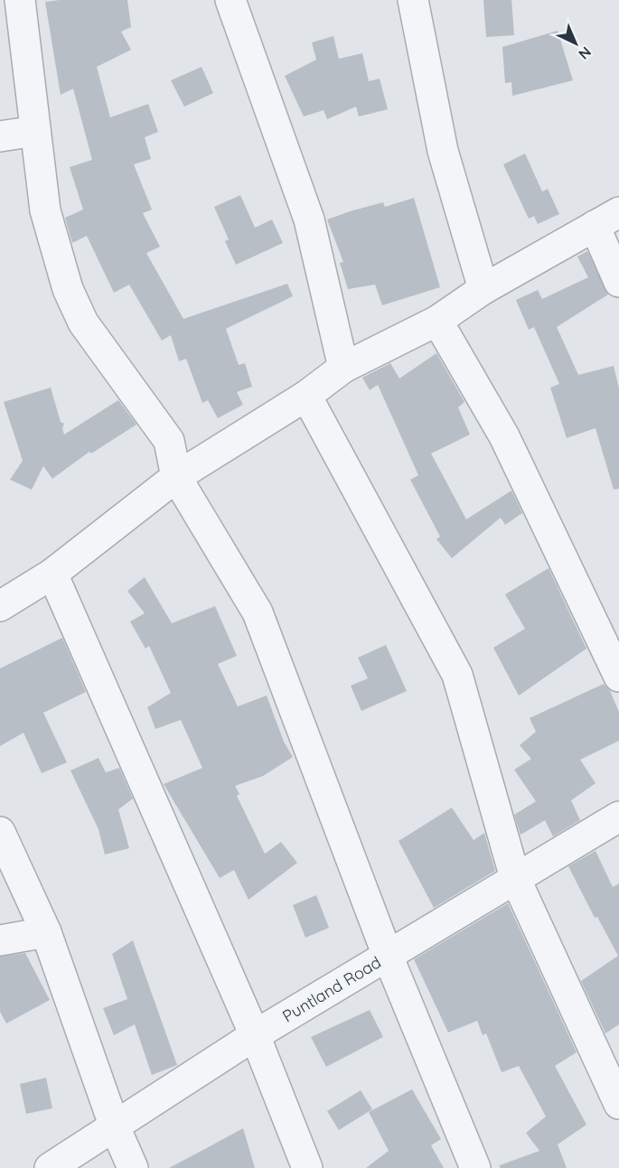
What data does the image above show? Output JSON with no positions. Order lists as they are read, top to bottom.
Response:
{
  "streets": {
    "street": ["Puntland Road"]
  },
  "north": "bottom right"
}
